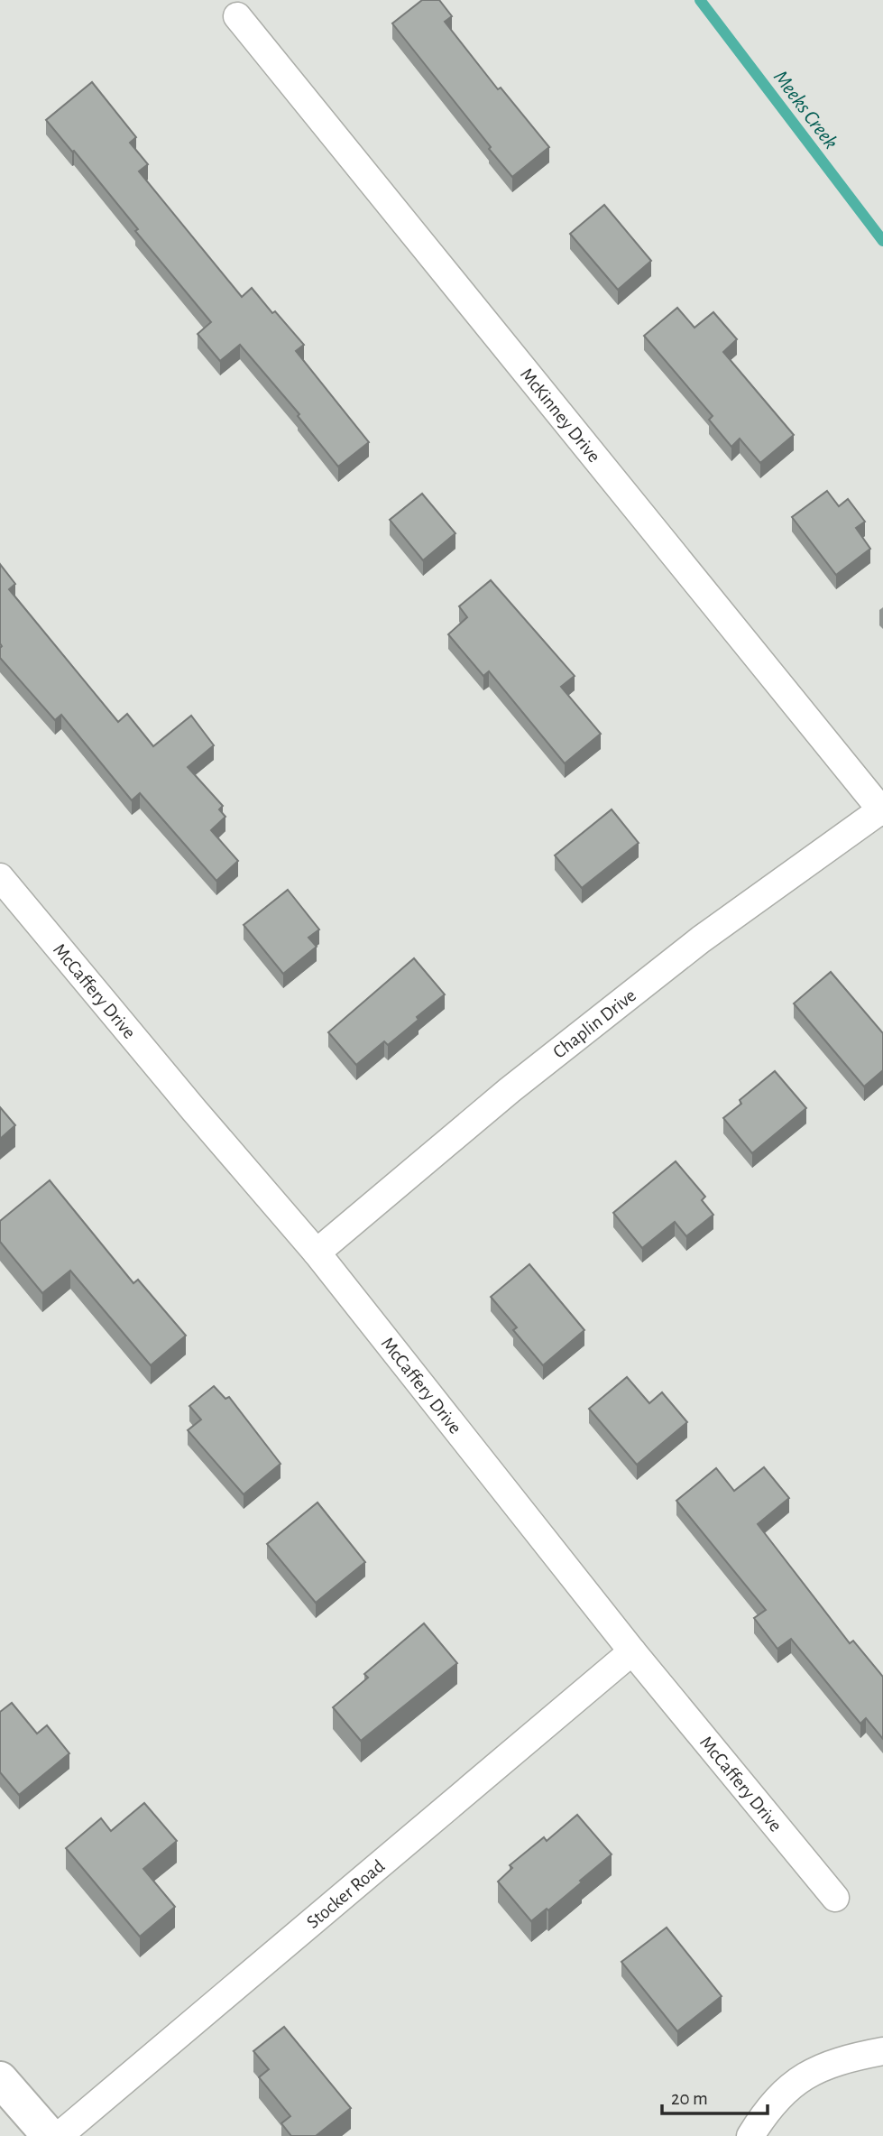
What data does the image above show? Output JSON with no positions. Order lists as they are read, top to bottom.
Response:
{
  "streets": {
    "street": [
      "McKinney Drive",
      "McCaffery Drive",
      "Chaplin Drive",
      "Stocker Road"
    ]
  },
  "crossings": [
    ["McKinney Drive", "Chaplin Drive"],
    ["McCaffery Drive", "Chaplin Drive"],
    ["McCaffery Drive", "Stocker Road"]
  ],
  "water": ["Meeks Creek"],
  "scale_bar": "20 m"
}
